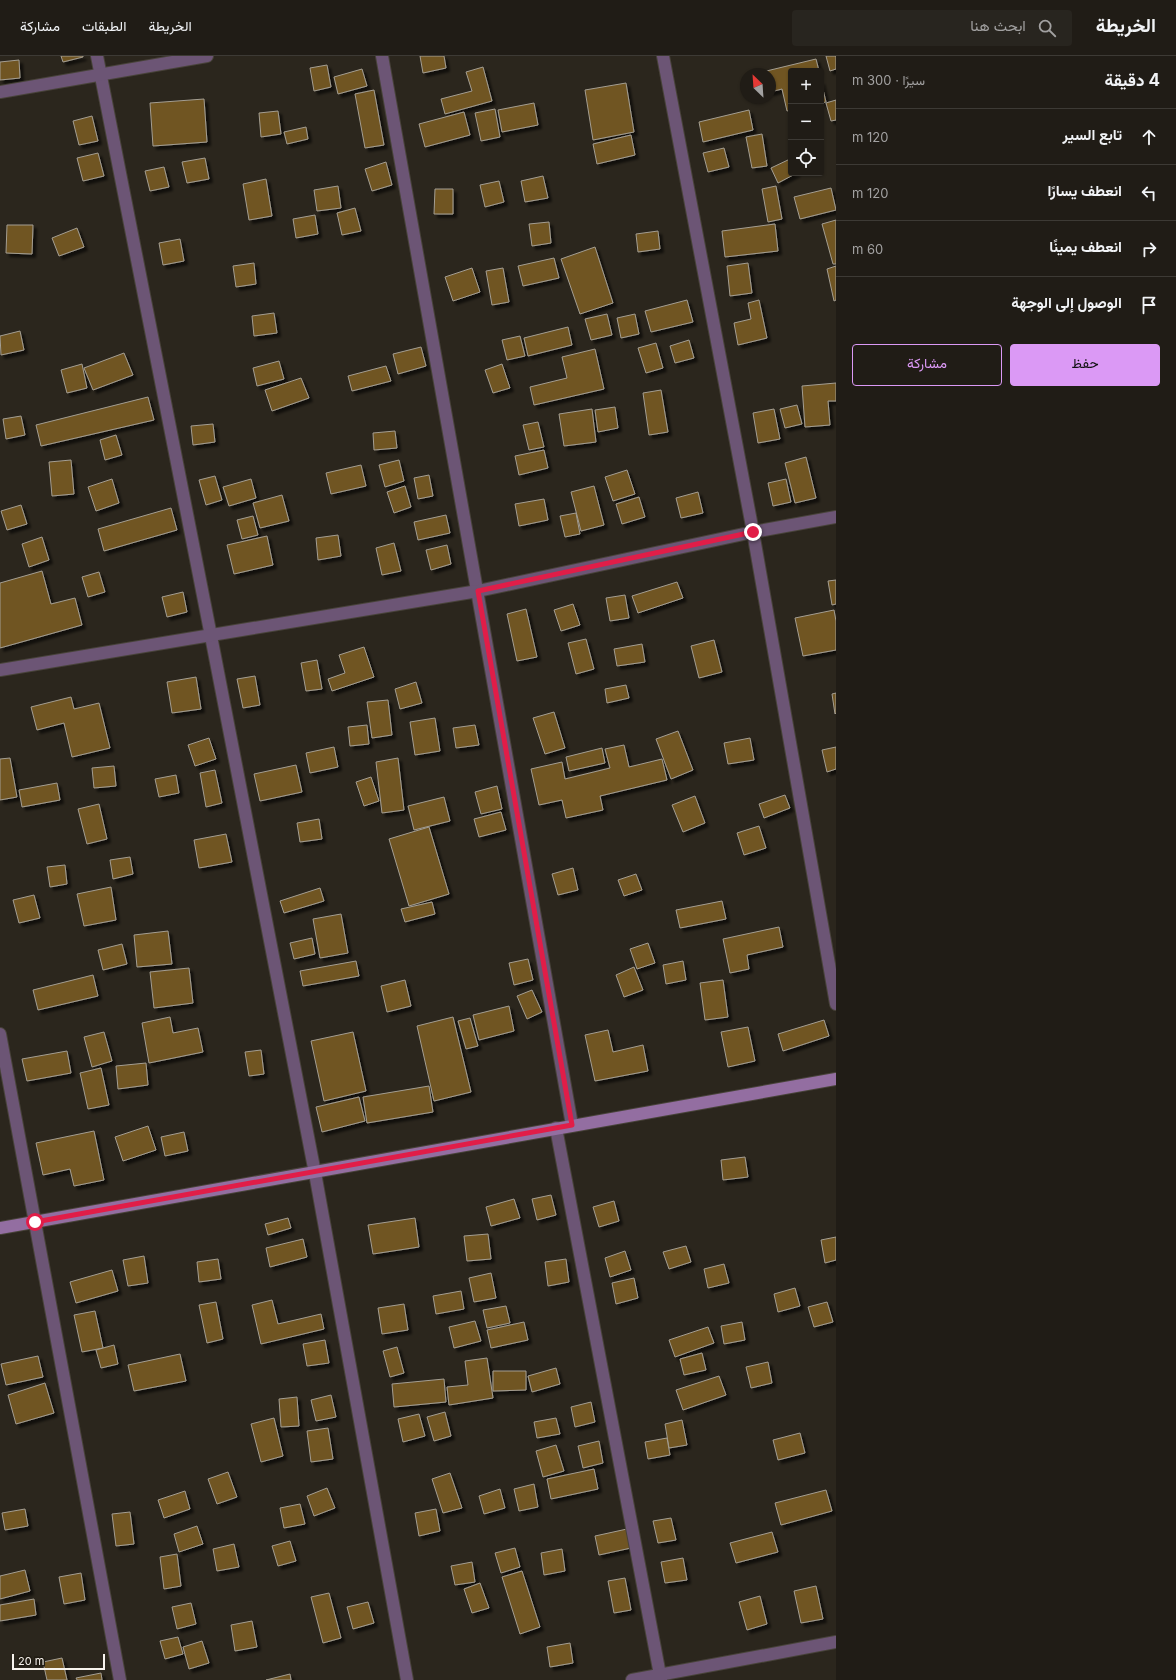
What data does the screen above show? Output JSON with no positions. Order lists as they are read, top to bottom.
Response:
{
  "scale_bar": "20 m",
  "north": "top left",
  "page": {
    "header": "الخريطة",
    "search": "ابحث هنا",
    "nav": ["الخريطة", "الطبقات", "مشاركة"],
    "heading": ["4 دقيقة", "سيرًا · 300 m"],
    "map_buttons": ["+", "−"],
    "list": [
      ["تابع السير", "120 m"],
      ["انعطف يسارًا", "120 m"],
      ["انعطف يمينًا", "60 m"],
      "الوصول إلى الوجهة"
    ],
    "buttons": ["حفظ", "مشاركة"],
    "scale": "20 m"
  }
}
